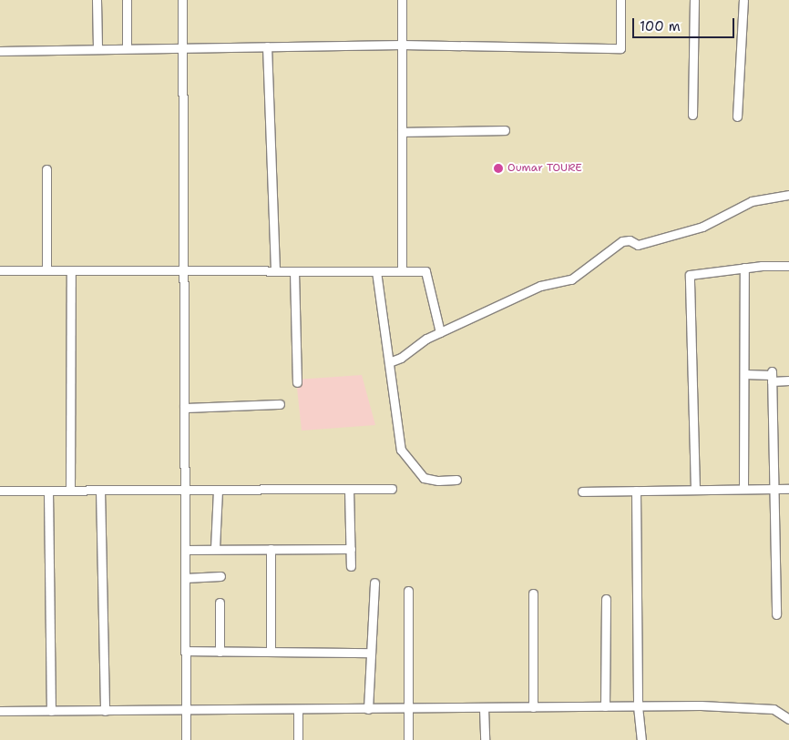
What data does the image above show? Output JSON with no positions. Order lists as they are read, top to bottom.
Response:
{
  "places": ["Oumar TOURE"],
  "scale_bar": "100 m"
}
